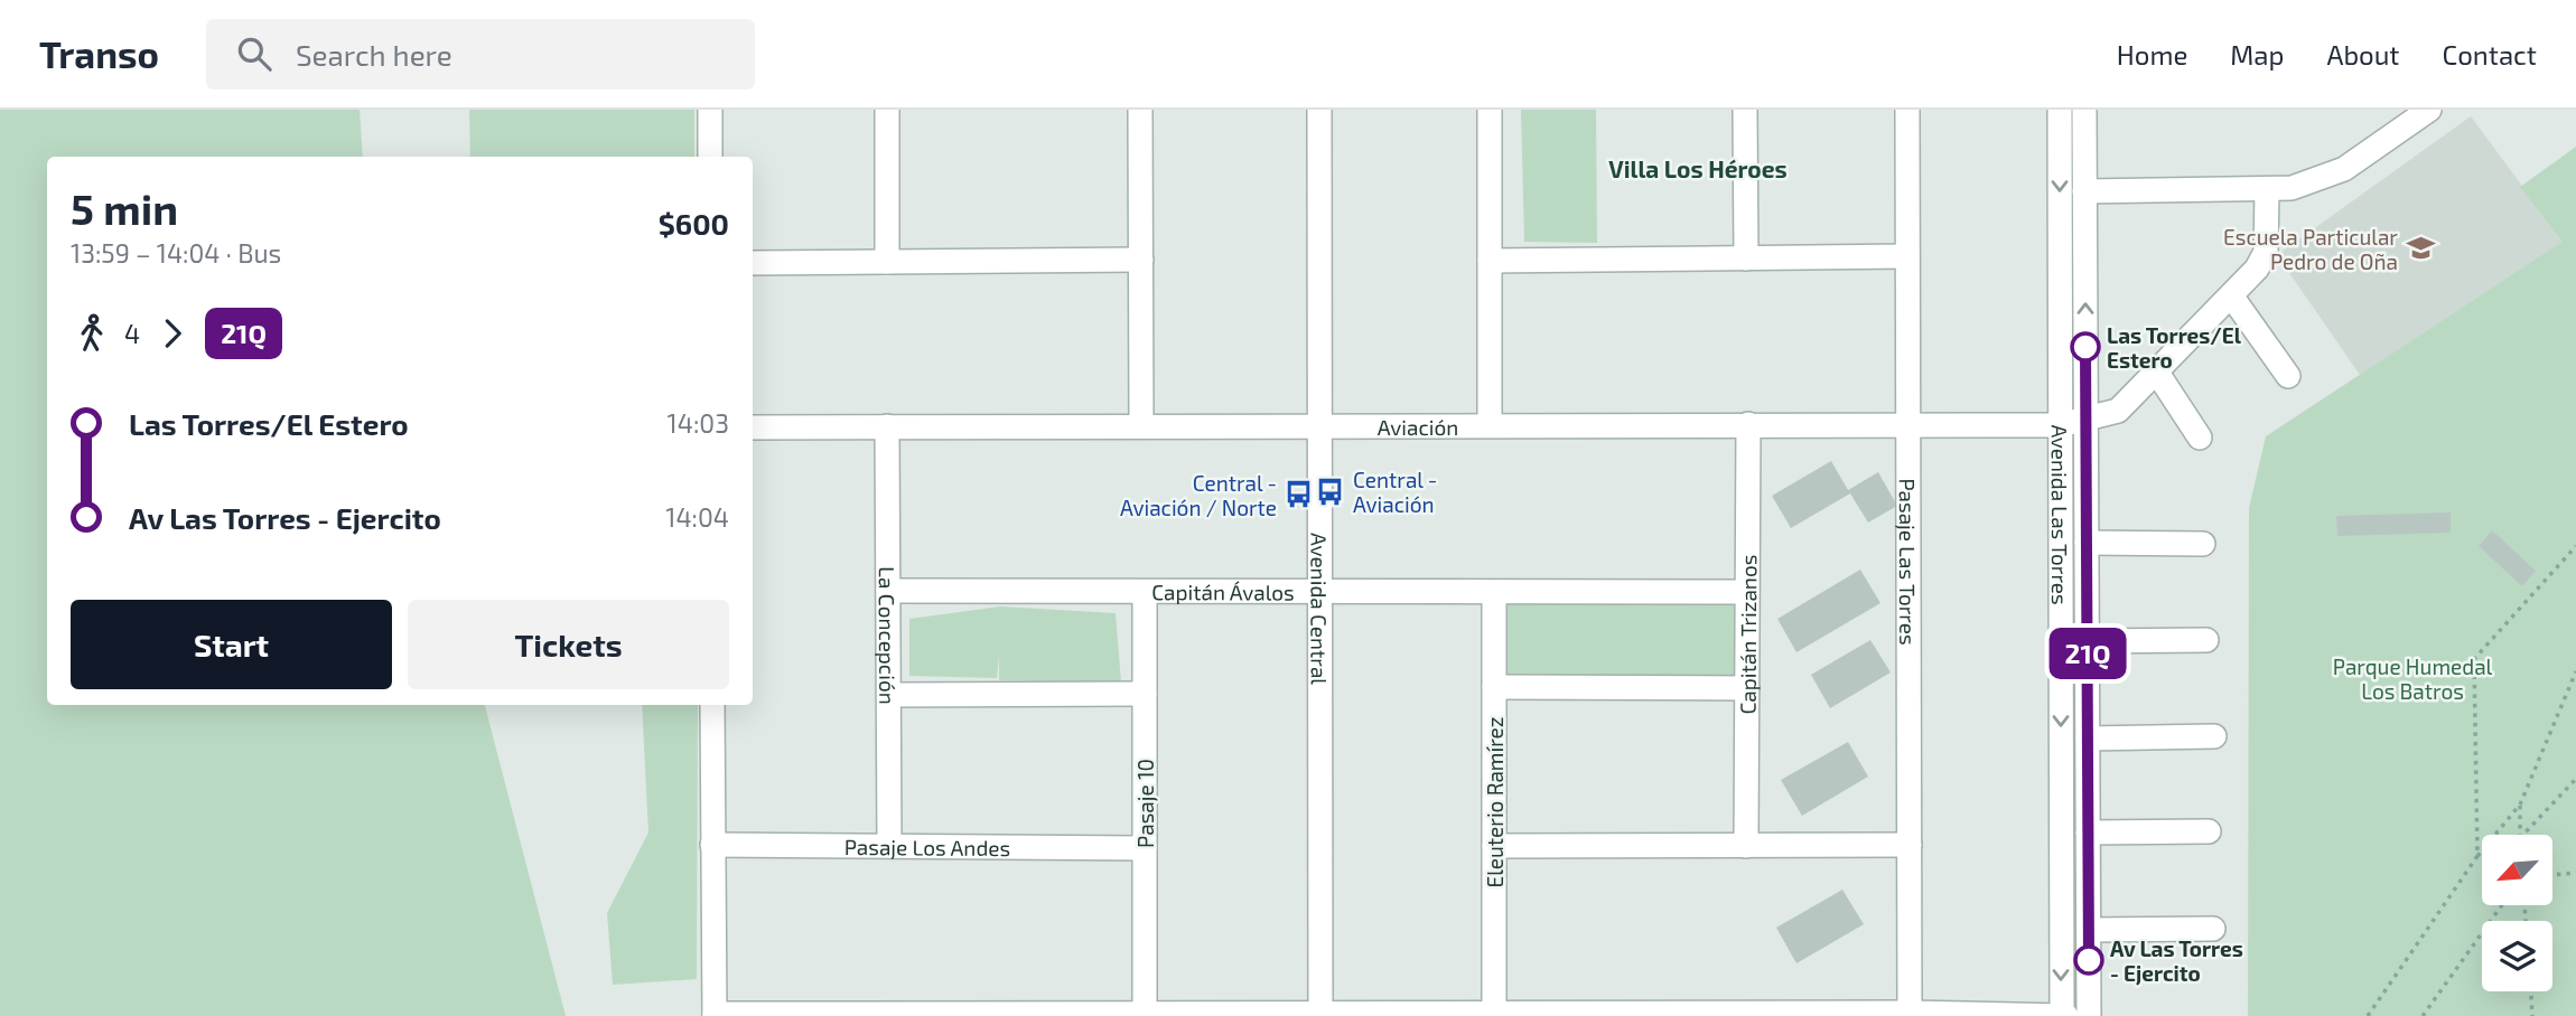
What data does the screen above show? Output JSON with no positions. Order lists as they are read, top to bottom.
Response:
{
  "streets": {
    "street": [
      "Aviación",
      "Avenida Las Torres",
      "Pasaje Las Torres",
      "Capitán Ávalos",
      "Avenida Central",
      "Capitán Trizanos",
      "La Concepción",
      "Eleuterio Ramírez",
      "Pasaje 10",
      "Pasaje Los Andes"
    ]
  },
  "crossings": [
    ["Aviación", "Avenida Las Torres"],
    ["Aviación", "Pasaje Las Torres"],
    ["Aviación", "Avenida Central"],
    ["Aviación", "Capitán Trizanos"],
    ["Aviación", "La Concepción"],
    ["Capitán Ávalos", "Avenida Central"],
    ["Capitán Ávalos", "Capitán Trizanos"],
    ["Capitán Ávalos", "La Concepción"],
    ["Capitán Ávalos", "Eleuterio Ramírez"],
    ["Capitán Ávalos", "Pasaje 10"],
    ["La Concepción", "Pasaje Los Andes"],
    ["Pasaje 10", "Pasaje Los Andes"]
  ],
  "districts": ["Villa Los Héroes"],
  "parks": ["Parque Humedal Los Batros"],
  "places": {
    "school or university": ["Escuela Particular Pedro de Oña"],
    "other": ["Las Torres/El Estero", "Av Las Torres - Ejercito"],
    "bus stop": ["Central - Aviación", "Central - Aviación / Norte"]
  },
  "lines": ["bus line 21Q"],
  "north": "bottom left",
  "page": {
    "header": "Transo",
    "search": "Search here",
    "nav": [
      "Home",
      "Map",
      "About",
      "Contact"
    ],
    "on_map": "21Q",
    "heading": ["5 min", "13:59 – 14:04 · Bus", "$600"],
    "legs": ["4", "21Q"],
    "list": [
      {
        "name": "Las Torres/El Estero",
        "value": "14:03"
      },
      {
        "name": "Av Las Torres - Ejercito",
        "value": "14:04"
      }
    ],
    "buttons": ["Start", "Tickets"]
  }
}
